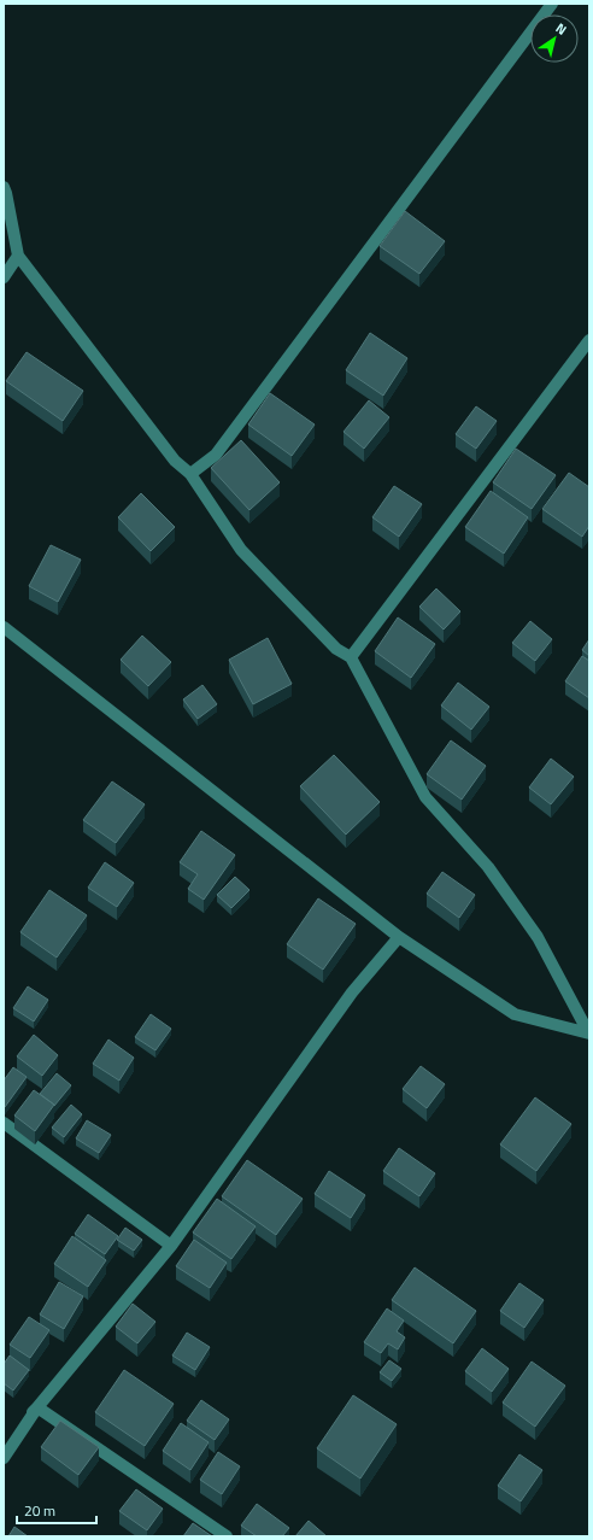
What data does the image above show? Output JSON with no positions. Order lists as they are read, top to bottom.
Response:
{
  "scale_bar": "20 m",
  "north": "top right"
}
